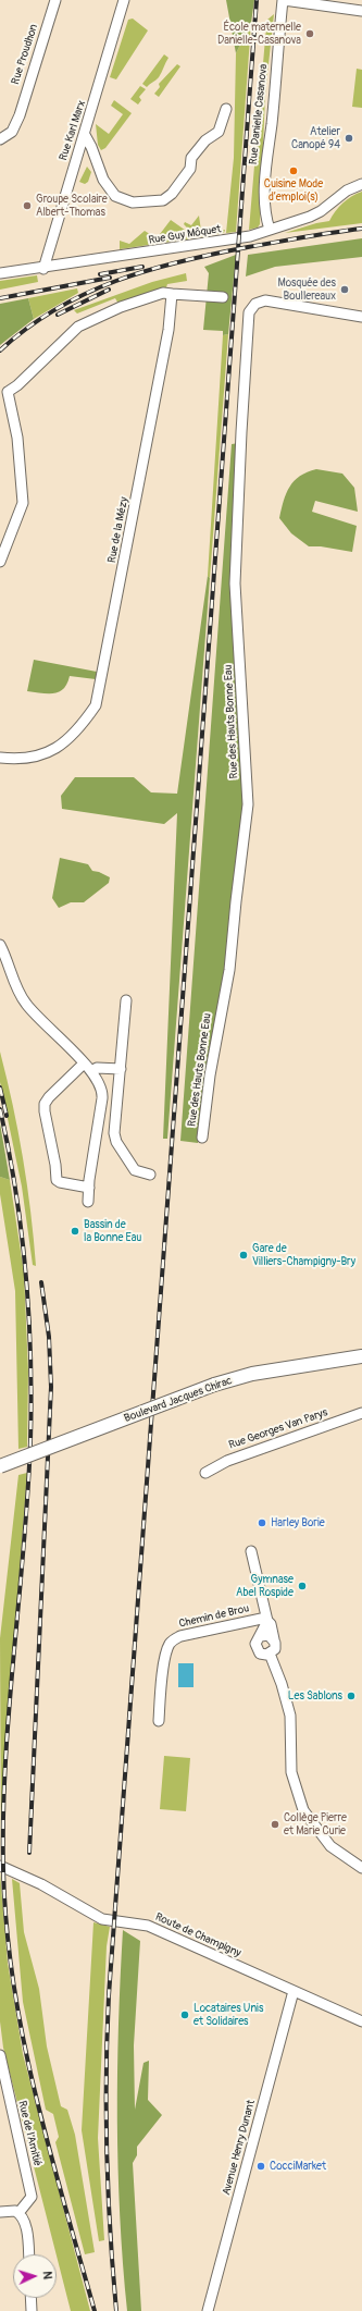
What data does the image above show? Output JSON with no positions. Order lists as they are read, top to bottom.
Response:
{
  "streets": {
    "main road": ["Boulevard Jacques Chirac"],
    "street": [
      "Rue Proudhon",
      "Rue Danielle Casanova",
      "Rue Karl Marx",
      "Rue Guy Môquet",
      "Rue de la Mézy",
      "Rue des Hauts Bonne Eau",
      "Rue Georges Van Parys",
      "Chemin de Brou",
      "Route de Champigny",
      "Rue de l’Amitié",
      "Avenue Henry Dunant"
    ]
  },
  "crossings": [
    ["Rue Danielle Casanova", "Rue Guy Môquet"],
    ["Rue Karl Marx", "Rue Guy Môquet"],
    ["Route de Champigny", "Avenue Henry Dunant"]
  ],
  "places": [
    "École maternelle Danielle-Casanova",
    "Atelier Canopé 94",
    "Cuisine Mode d’emploi(s)",
    "Groupe Scolaire Albert-Thomas",
    "Mosquée des Boullereaux",
    "Bassin de la Bonne Eau",
    "Gare de Villiers-Champigny-Bry",
    "Harley Borie",
    "Gymnase Abel Rospide",
    "Les Sablons",
    "Collège Pierre et Marie Curie",
    "Locataires Unis et Solidaires",
    "CocciMarket"
  ],
  "north": "right"
}
